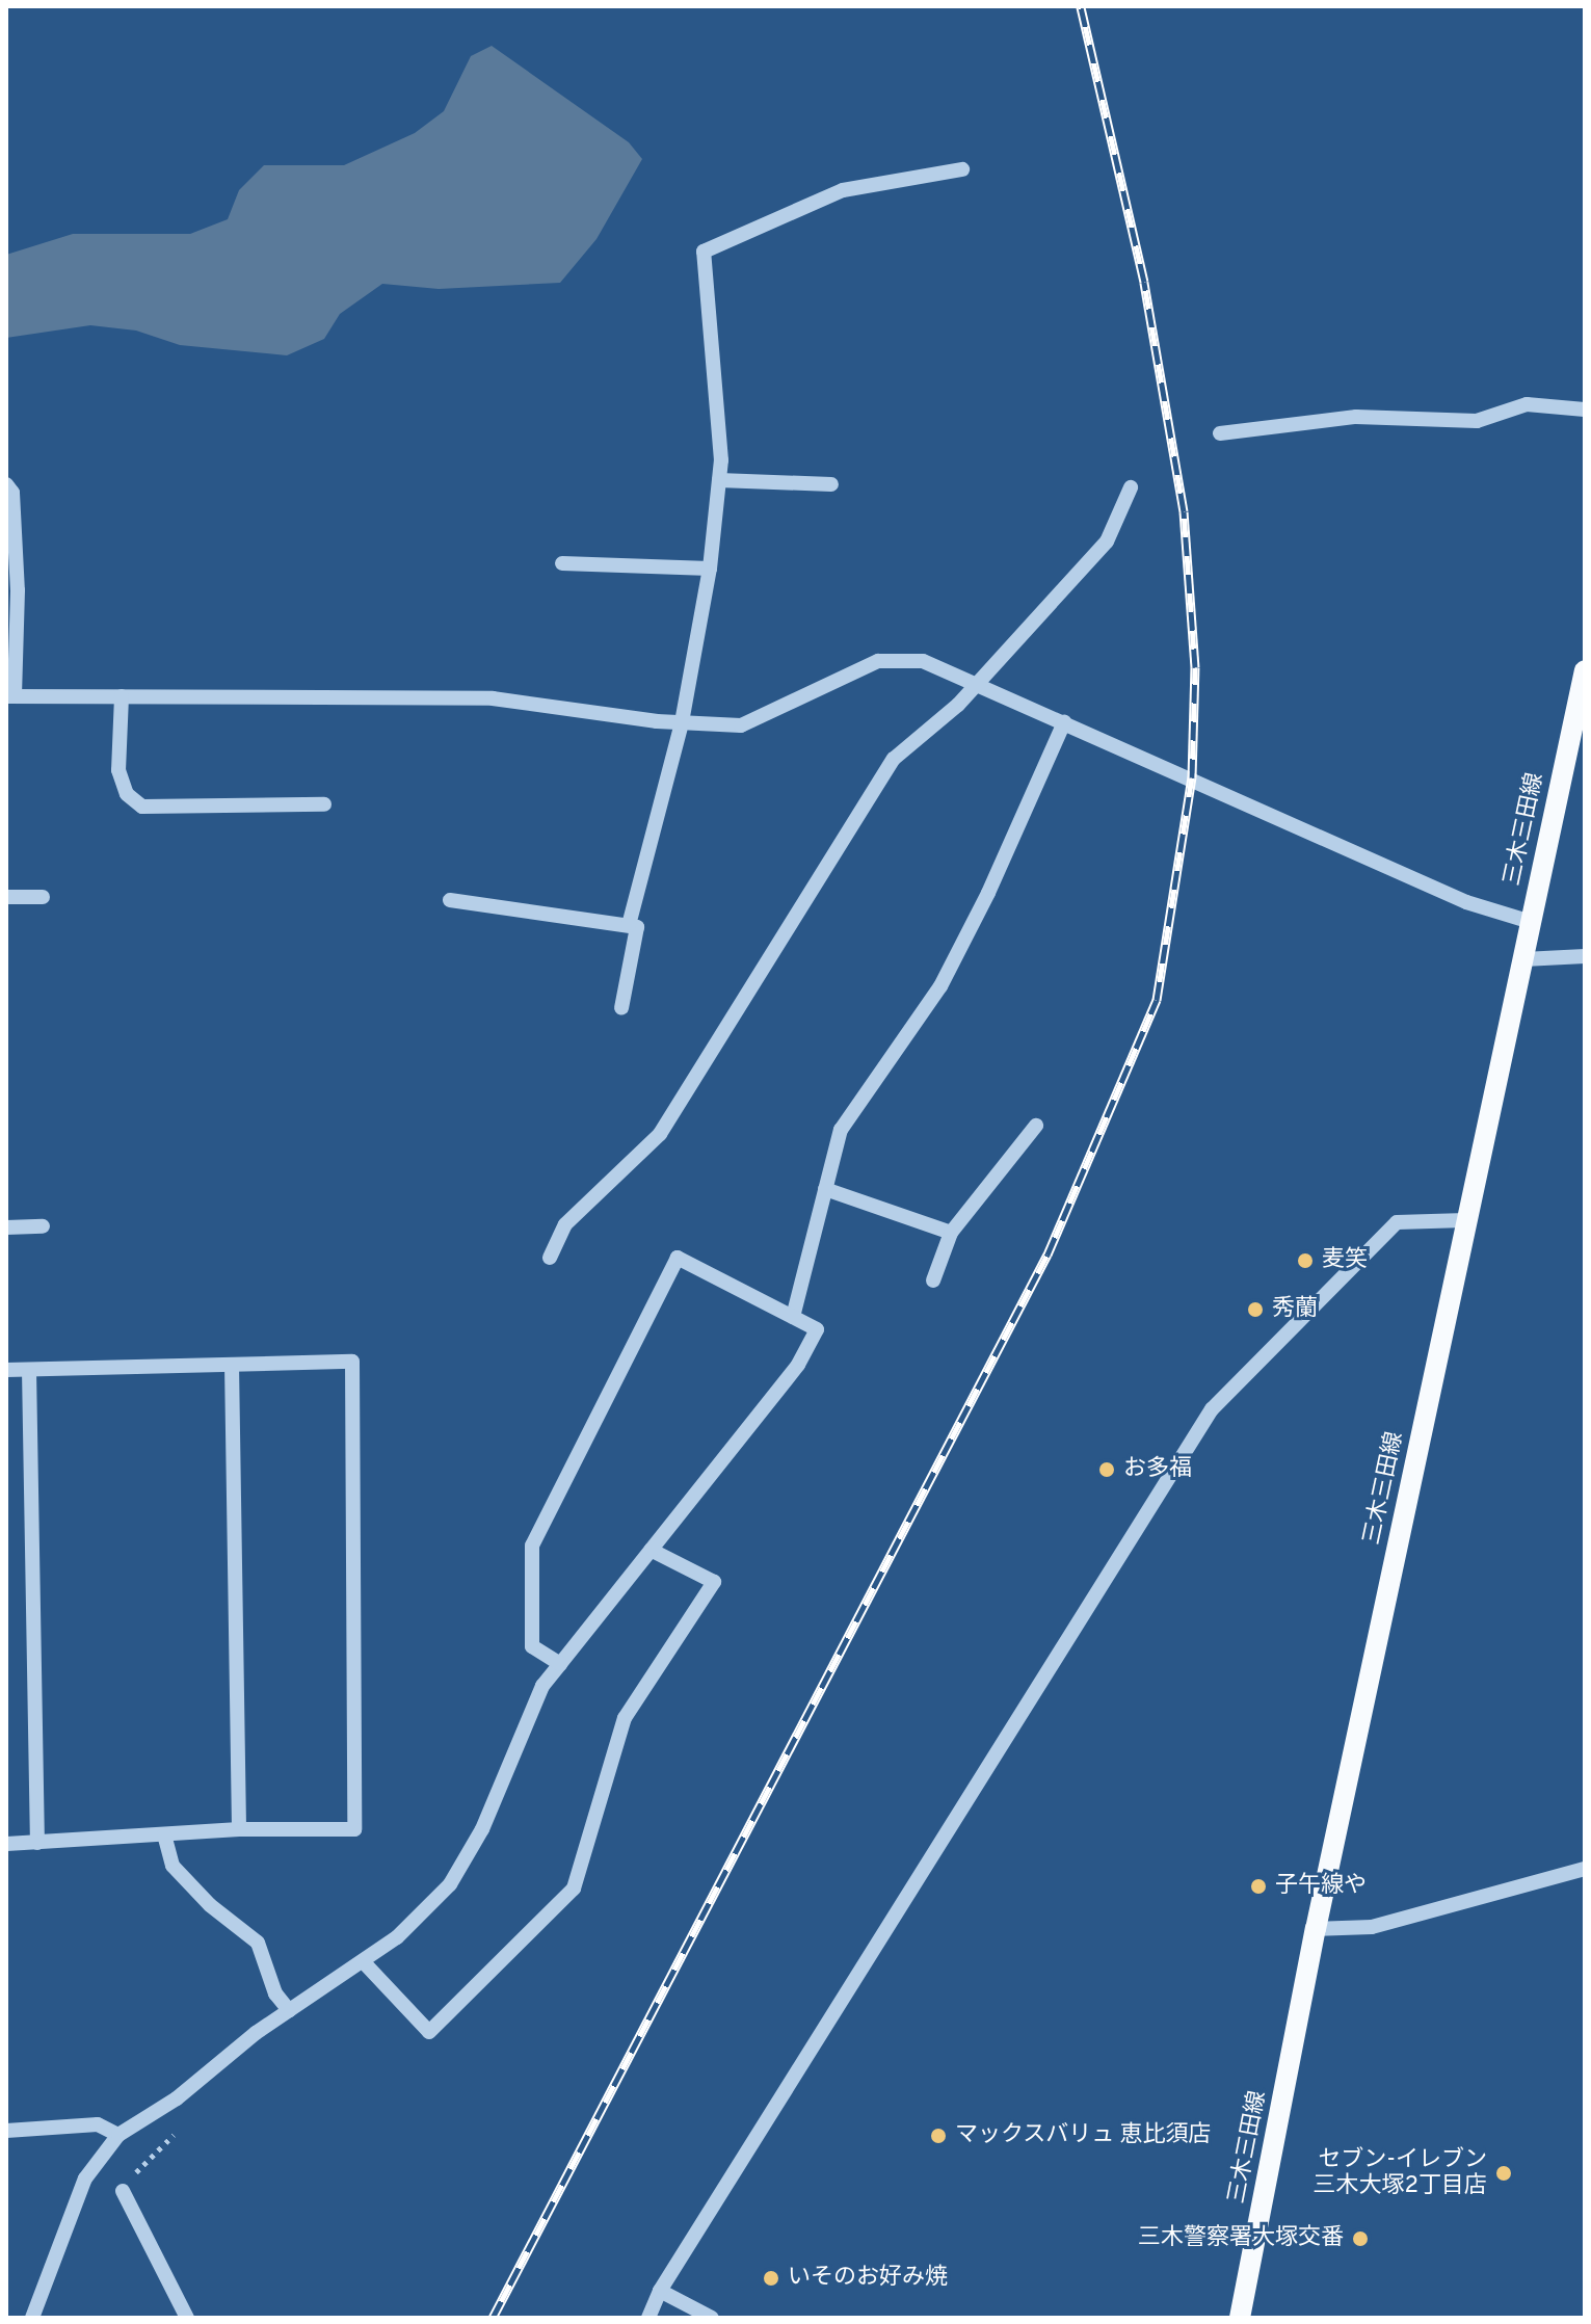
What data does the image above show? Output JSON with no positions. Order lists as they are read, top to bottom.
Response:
{
  "streets": {
    "main road": ["三木三田線"]
  },
  "places": [
    "麦笑",
    "秀蘭",
    "お多福",
    "子午線や",
    "マックスバリュ 恵比須店",
    "セブン-イレブン 三木大塚2丁目店",
    "三木警察署大塚交番",
    "いそのお好み焼"
  ]
}
